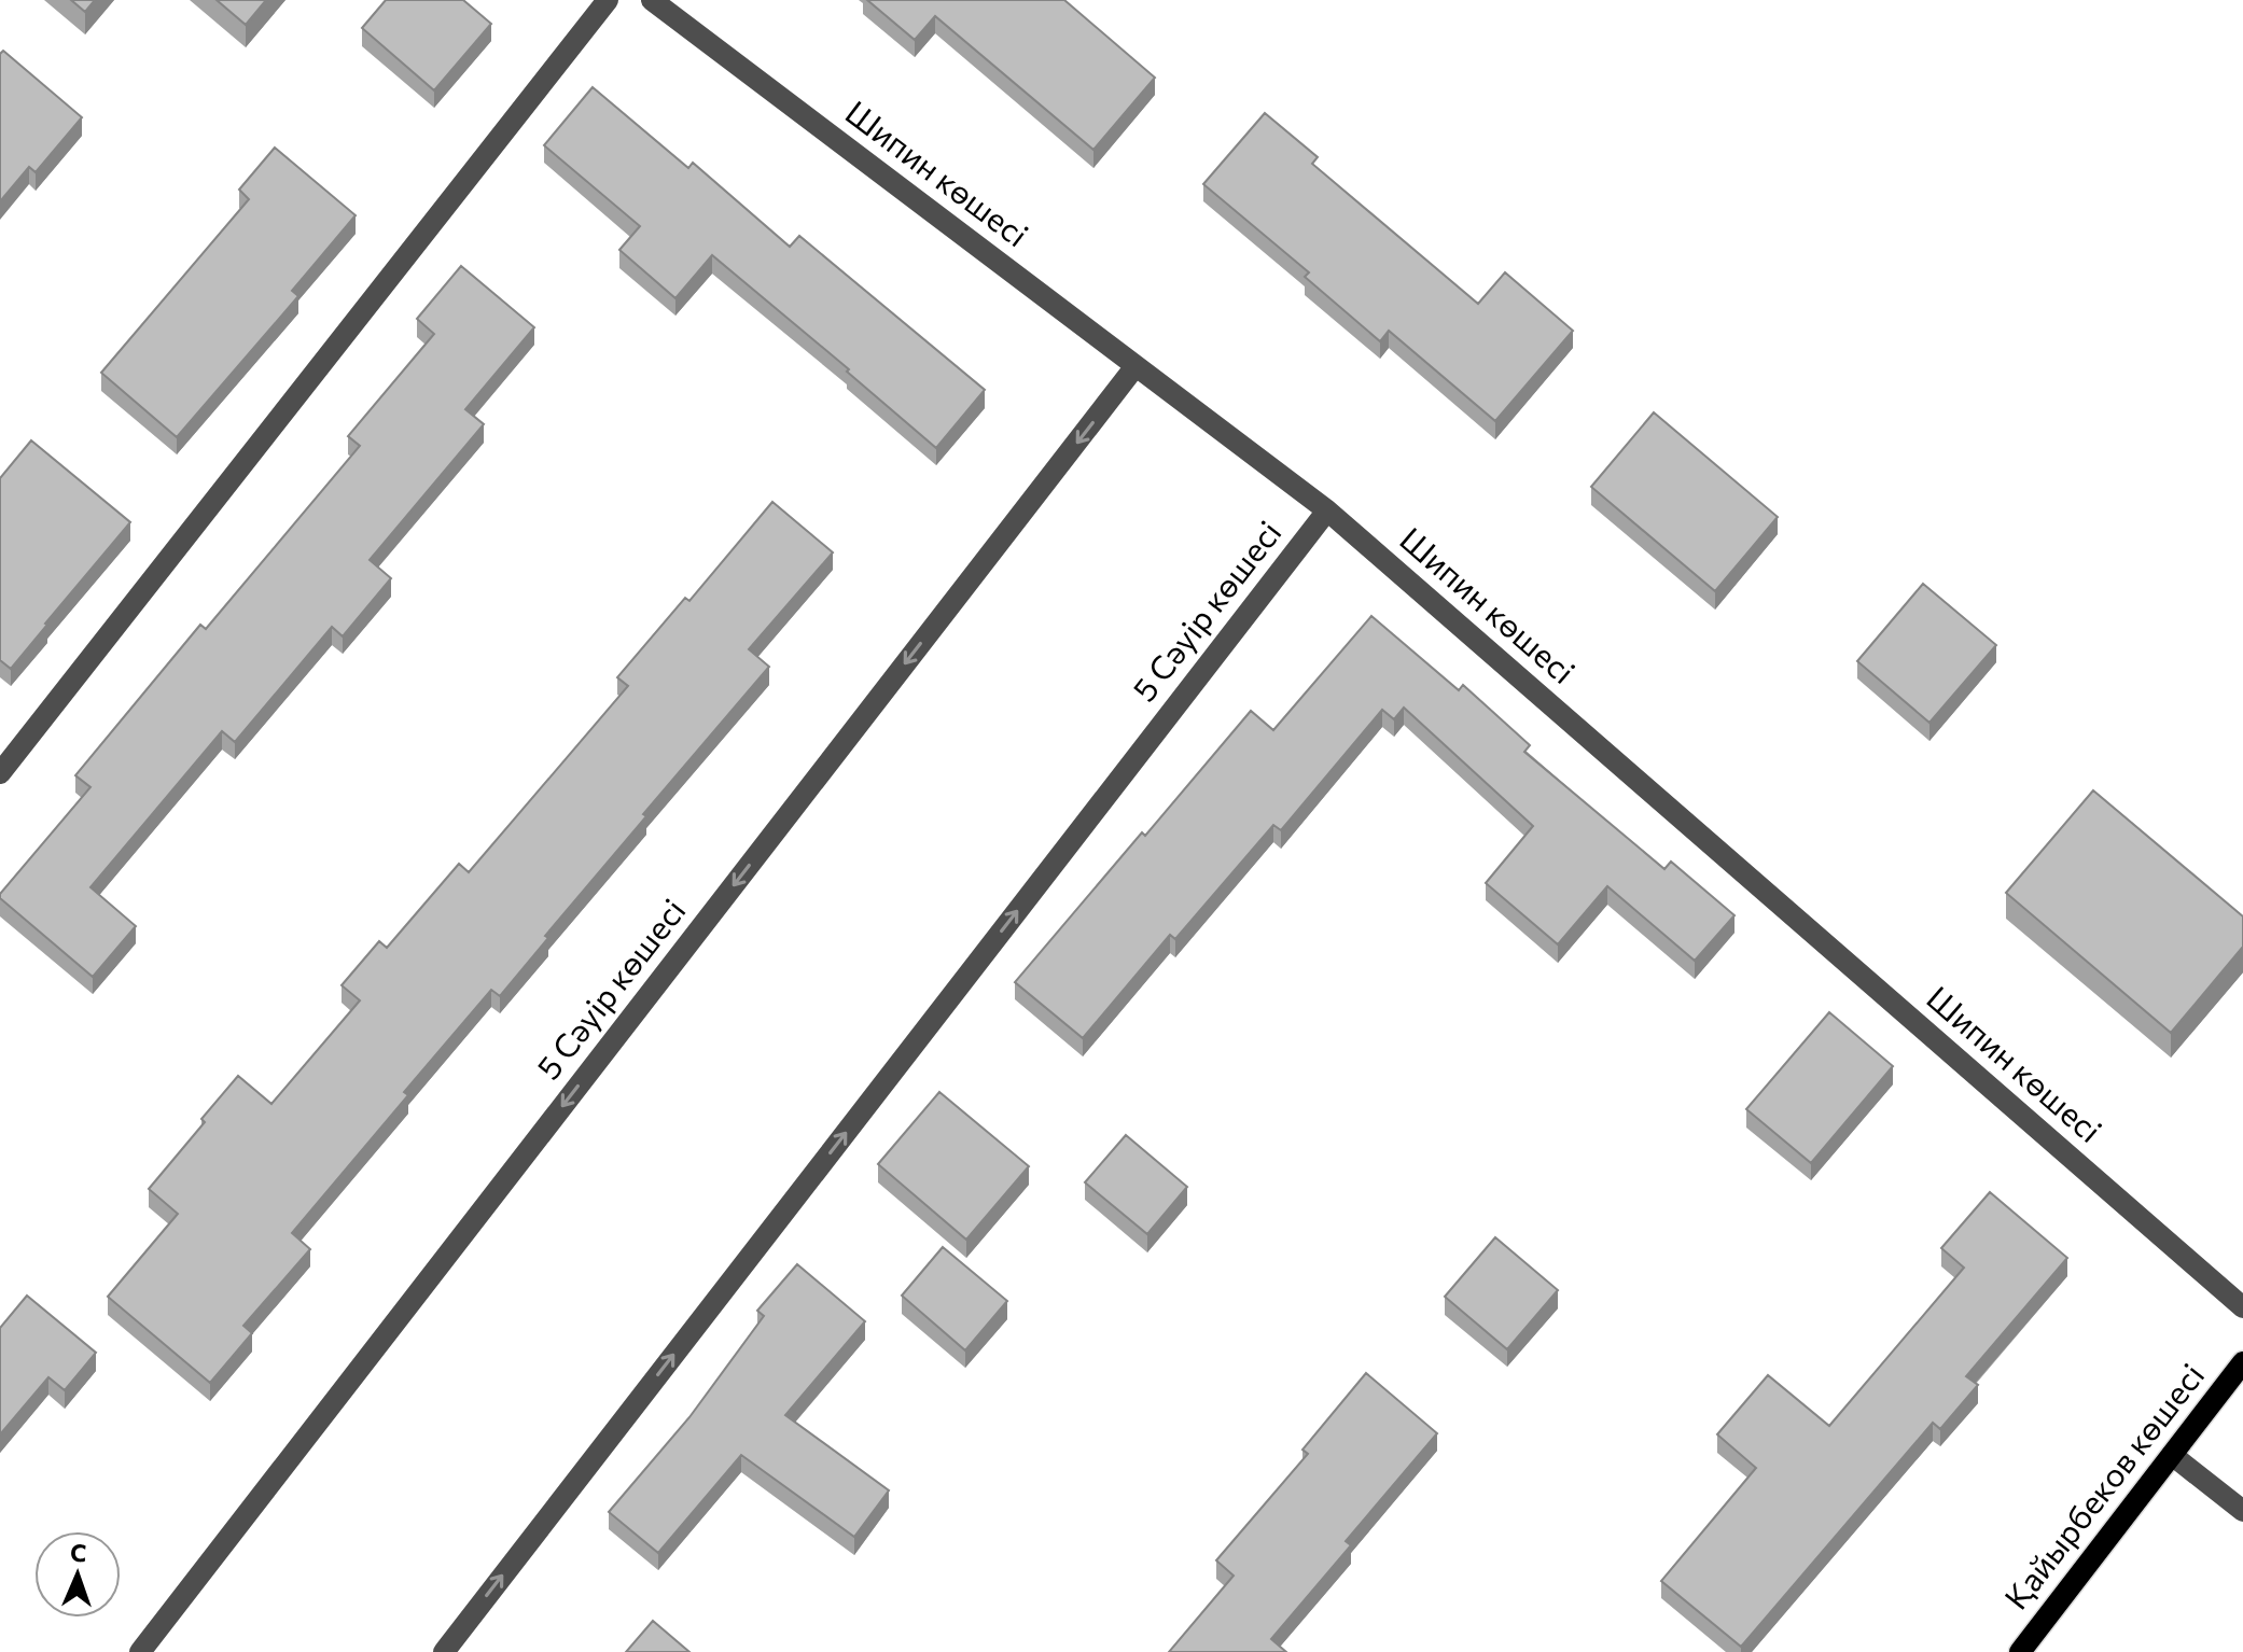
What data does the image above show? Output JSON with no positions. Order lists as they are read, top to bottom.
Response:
{
  "streets": {
    "main road": ["Қайырбеков көшесі"],
    "street": ["Шипин көшесі", "5 Сәуір көшесі"]
  },
  "crossings": [
    ["Шипин көшесі", "5 Сәуір көшесі"]
  ],
  "north": "top"
}
